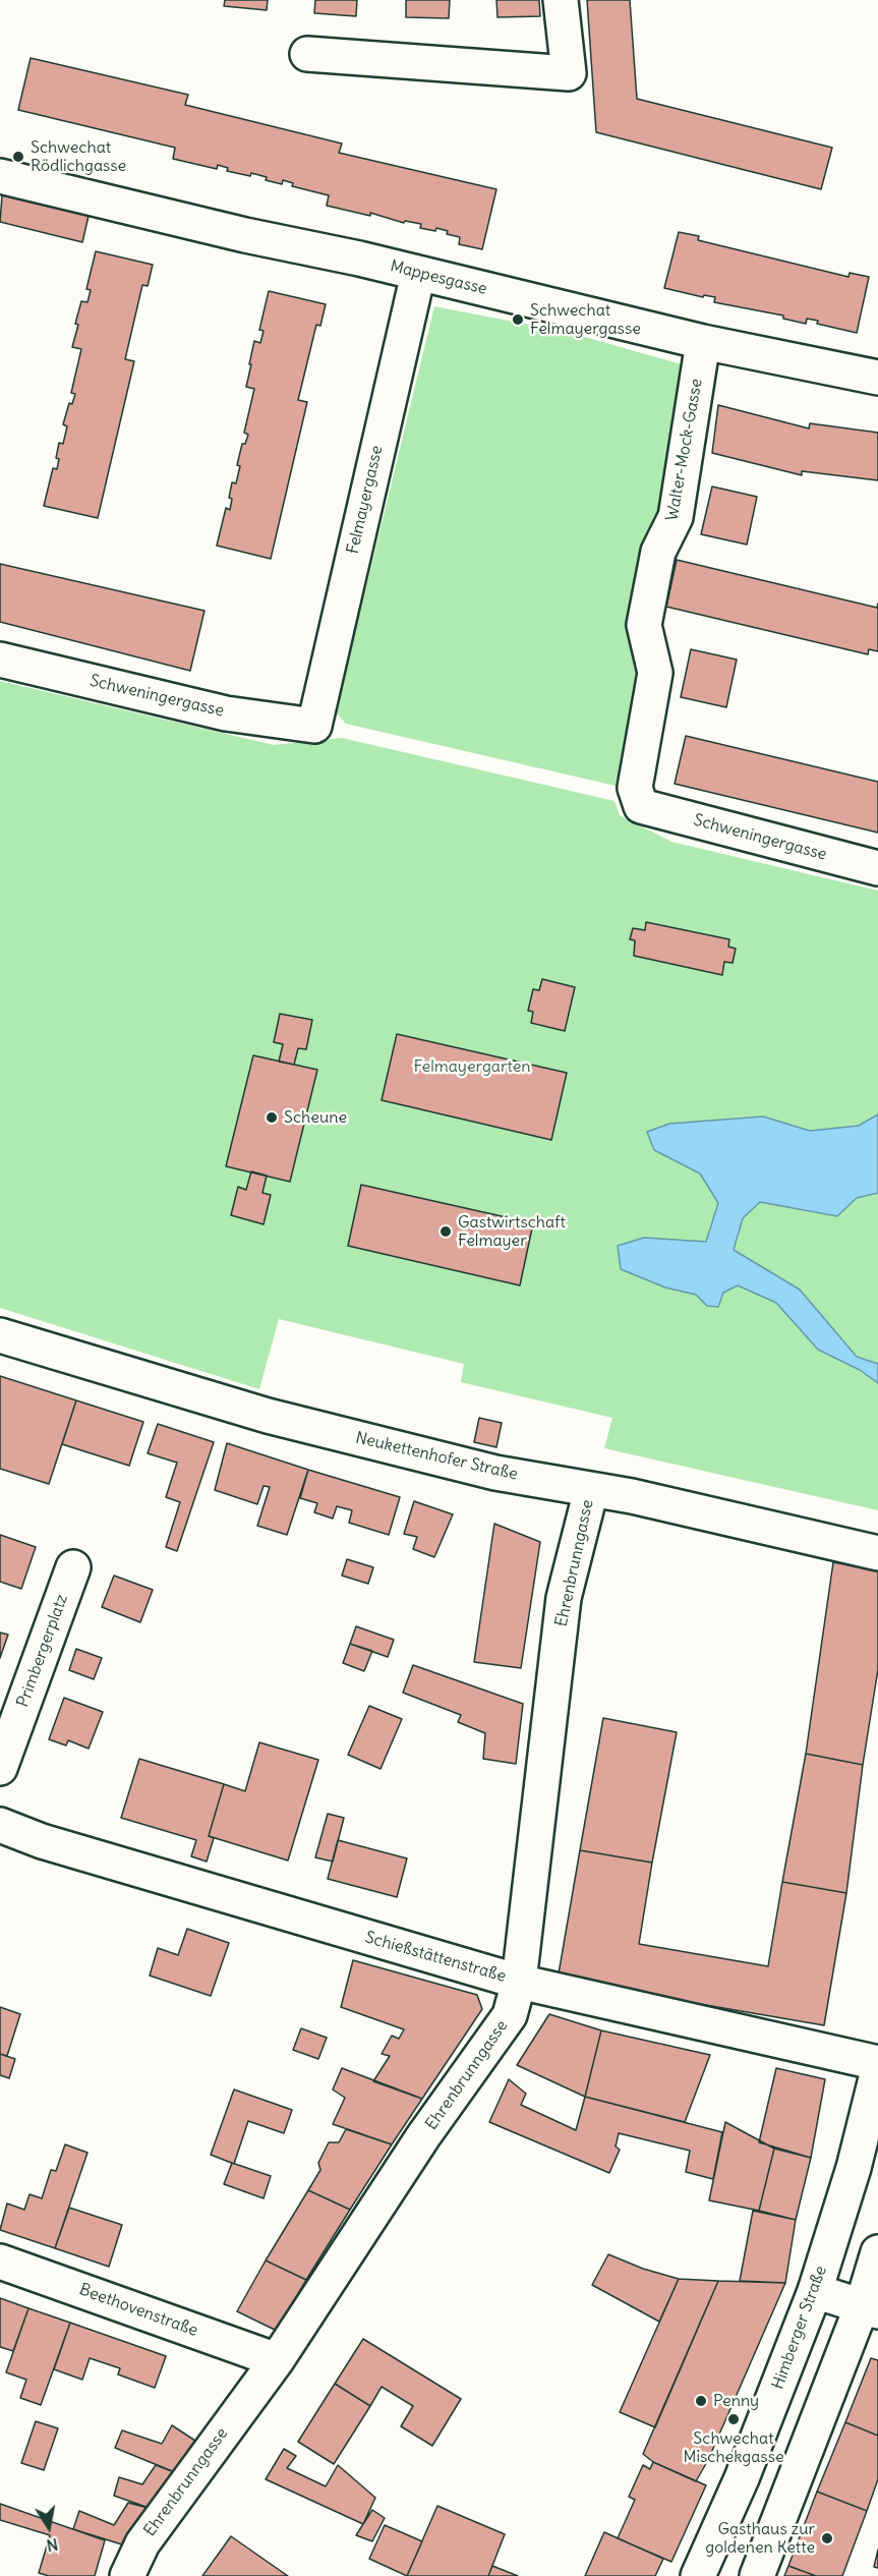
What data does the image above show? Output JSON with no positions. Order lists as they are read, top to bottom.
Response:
{
  "streets": {
    "street": [
      "Mappesgasse",
      "Walter-Mock-Gasse",
      "Felmayergasse",
      "Schweningergasse",
      "Neukettenhofer Straße",
      "Ehrenbrunngasse",
      "Primbergerplatz",
      "Schießstättenstraße",
      "Beethovenstraße",
      "Himberger Straße"
    ]
  },
  "crossings": [
    ["Mappesgasse", "Walter-Mock-Gasse"],
    ["Mappesgasse", "Felmayergasse"],
    ["Walter-Mock-Gasse", "Schweningergasse"],
    ["Felmayergasse", "Schweningergasse"],
    ["Neukettenhofer Straße", "Ehrenbrunngasse"],
    ["Ehrenbrunngasse", "Schießstättenstraße"],
    ["Ehrenbrunngasse", "Beethovenstraße"]
  ],
  "parks": ["Felmayergarten"],
  "places": [
    "Schwechat Rödlichgasse",
    "Schwechat Felmayergasse",
    "Scheune",
    "Gastwirtschaft Felmayer",
    "Penny",
    "Schwechat Mischekgasse",
    "Gasthaus zur goldenen Kette"
  ],
  "north": "bottom"
}
